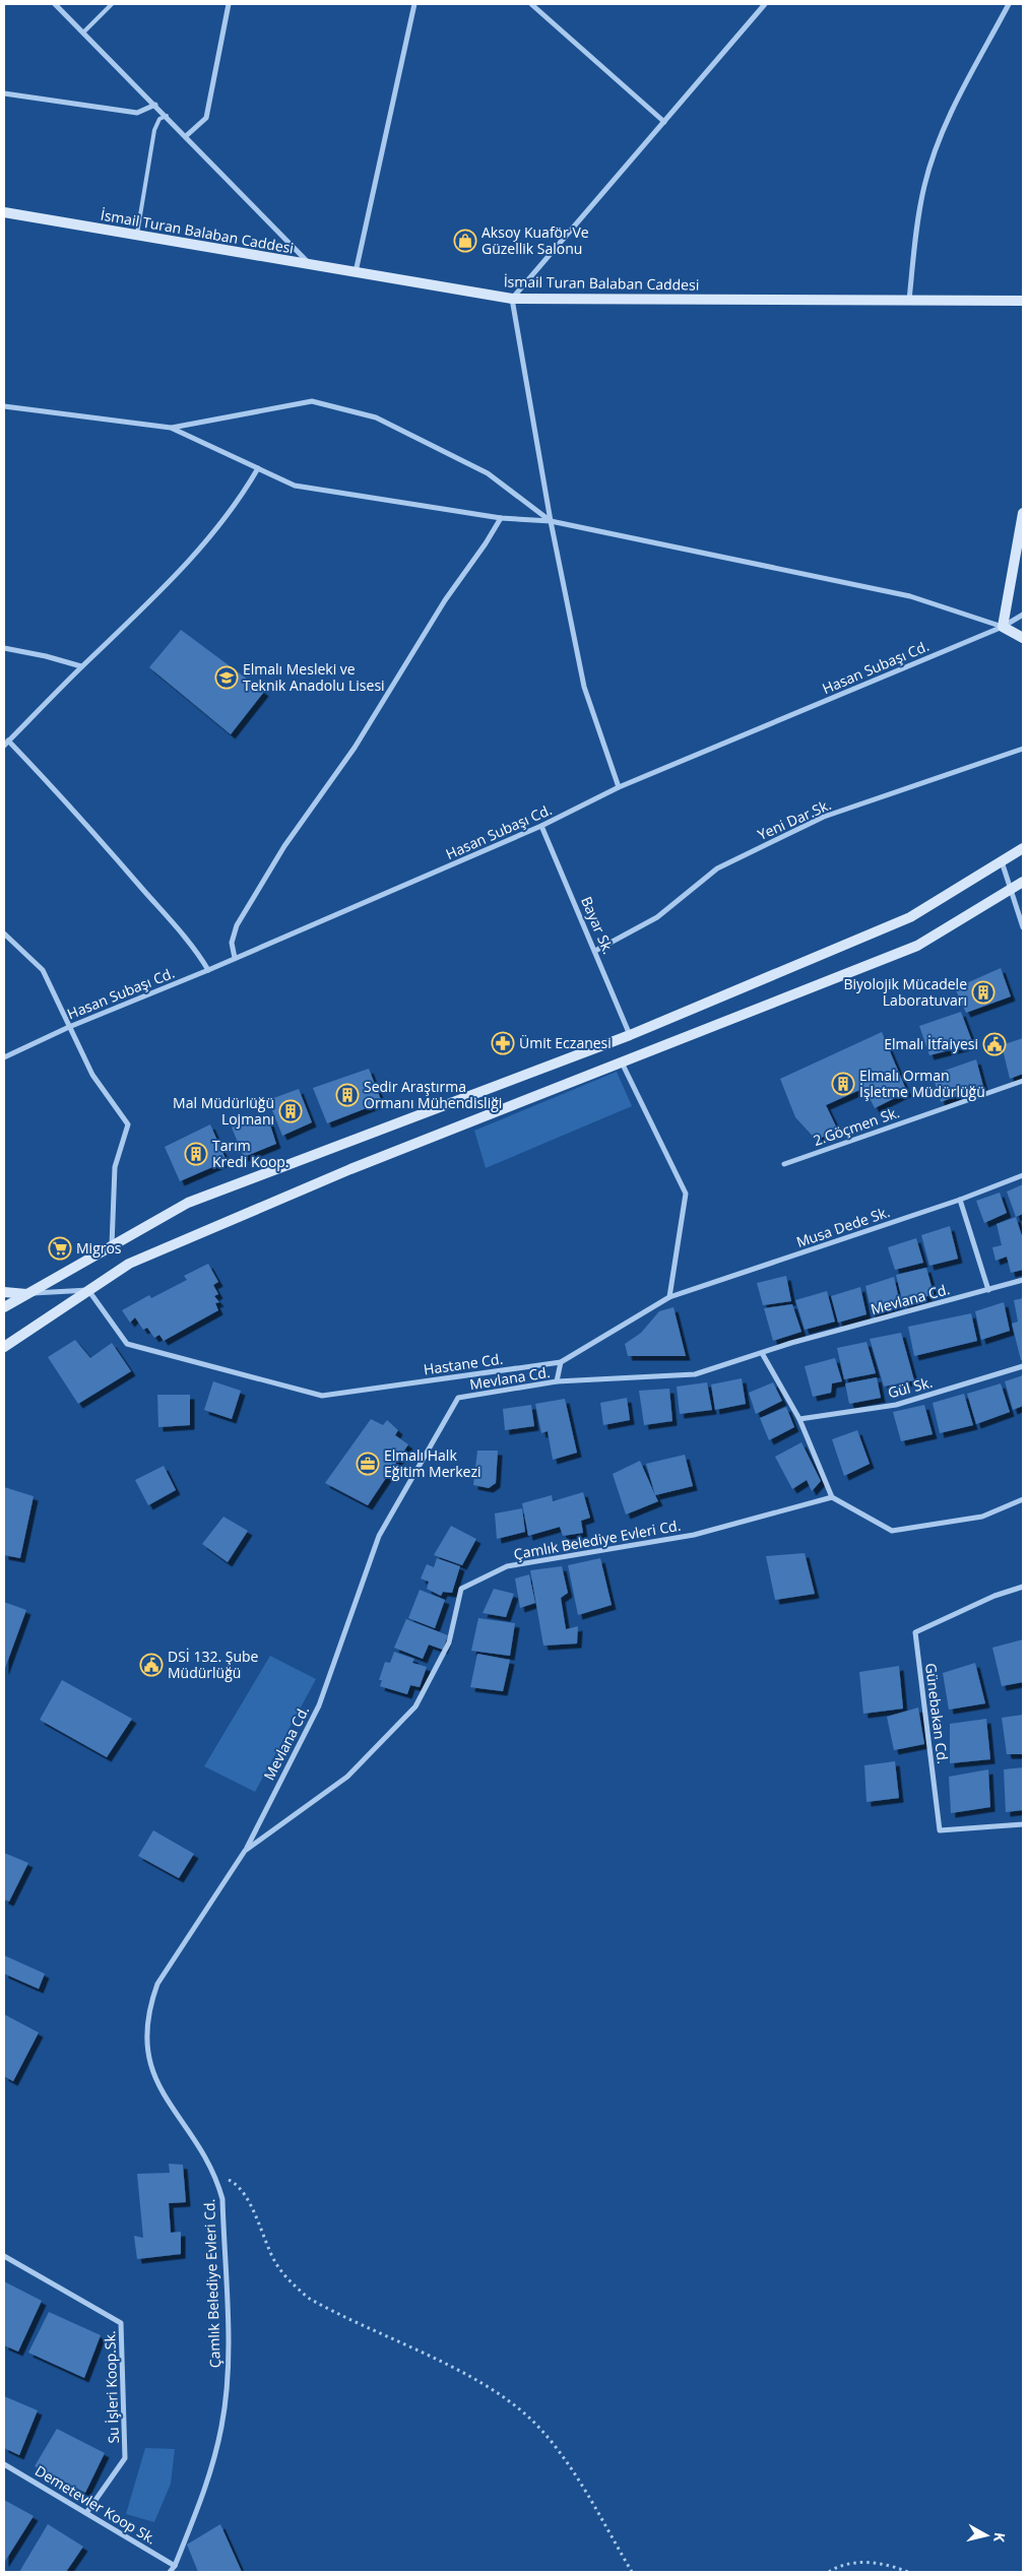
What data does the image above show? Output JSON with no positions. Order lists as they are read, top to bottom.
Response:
{
  "streets": {
    "main road": ["İsmail Turan Balaban Caddesi"],
    "street": [
      "Hasan Subaşı Cd.",
      "Yeni Dar.Sk.",
      "Bayar Sk.",
      "2.Göçmen Sk.",
      "Musa Dede Sk.",
      "Mevlana Cd.",
      "Hastane Cd.",
      "Gül Sk.",
      "Çamlık Belediye Evleri Cd.",
      "Günebakan Cd.",
      "Su İşleri Koop.Sk.",
      "Demetevler Koop Sk."
    ]
  },
  "crossings": [
    ["Hasan Subaşı Cd.", "Bayar Sk."],
    ["Yeni Dar.Sk.", "Bayar Sk."],
    ["Musa Dede Sk.", "Hastane Cd."],
    ["Mevlana Cd.", "Çamlık Belediye Evleri Cd."],
    ["Çamlık Belediye Evleri Cd.", "Demetevler Koop Sk."],
    ["Su İşleri Koop.Sk.", "Demetevler Koop Sk."]
  ],
  "places": {
    "shop": ["Aksoy Kuaför Ve Güzellik Salonu"],
    "school or university": ["Elmalı Mesleki ve Teknik Anadolu Lisesi"],
    "building": [
      "Biyolojik Mücadele Laboratuvarı",
      "Elmalı Orman İşletme Müdürlüğü",
      "Sedir Araştırma Ormanı Mühendisliği",
      "Mal Müdürlüğü Lojmanı",
      "Tarım Kredi Koop."
    ],
    "pharmacy": ["Ümit Eczanesi"],
    "public building": ["Elmalı İtfaiyesi", "DSİ 132. Şube Müdürlüğü"],
    "supermarket": ["Migros"],
    "office": ["Elmalı Halk Eğitim Merkezi"]
  },
  "north": "right"
}
